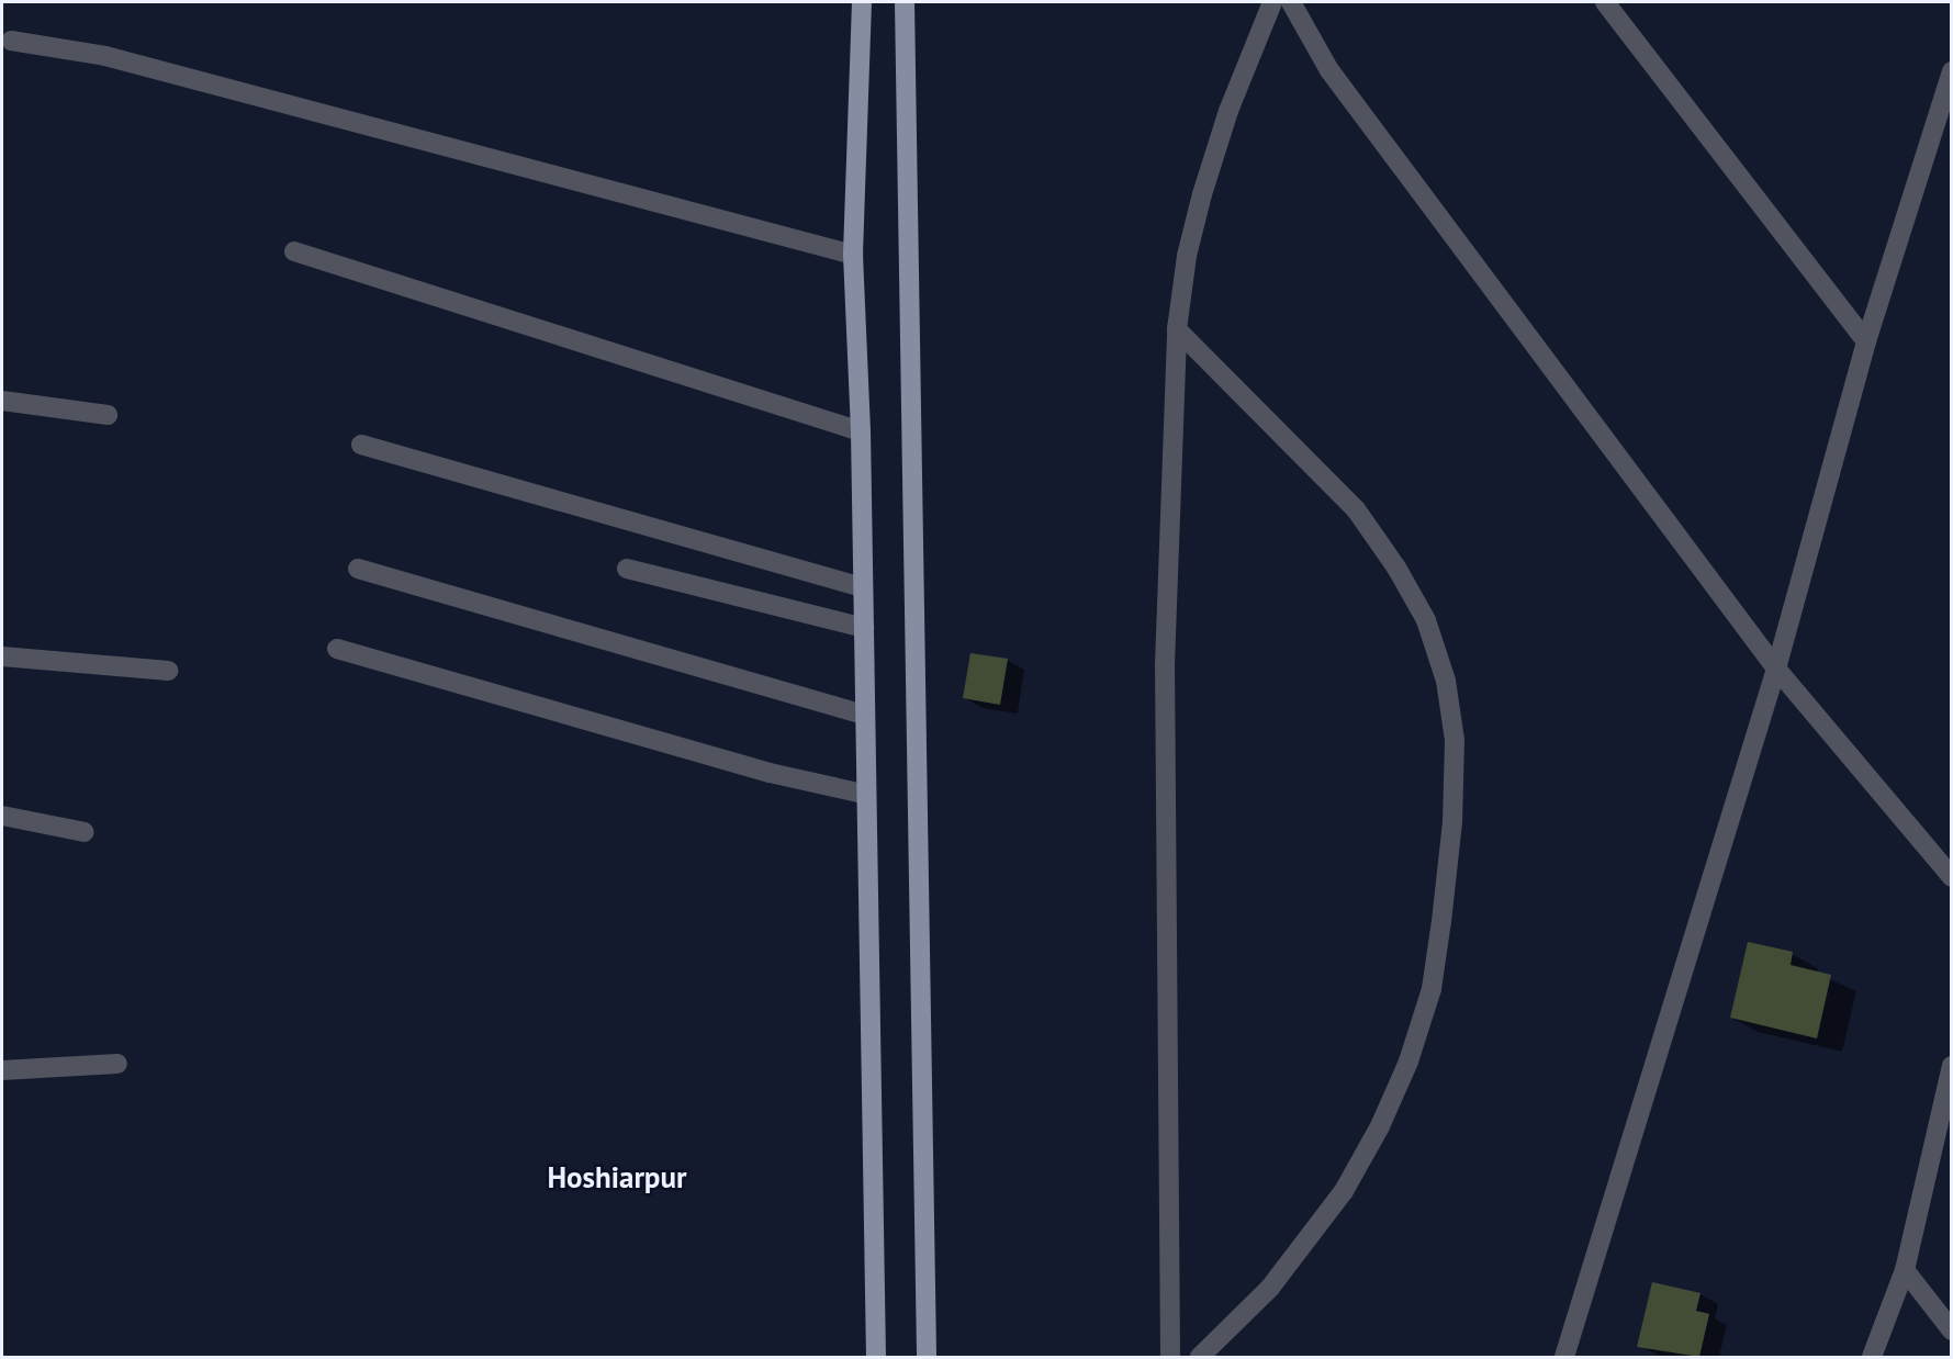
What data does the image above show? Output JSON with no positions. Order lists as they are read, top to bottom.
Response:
{
  "districts": ["Hoshiarpur"]
}
